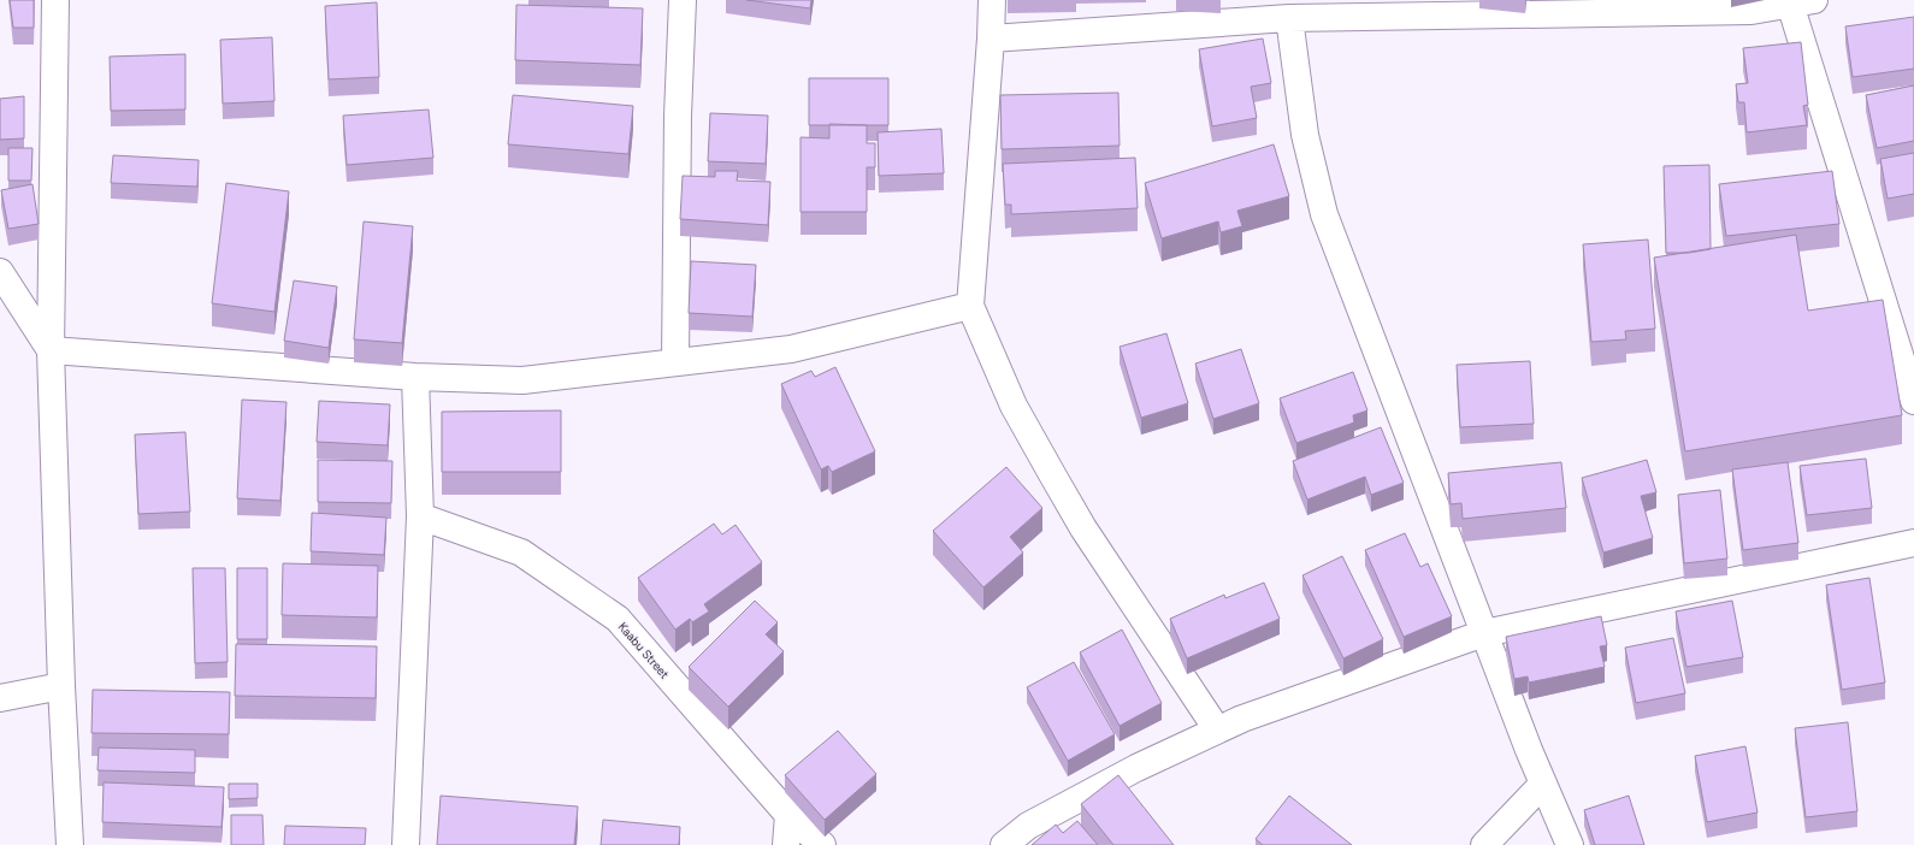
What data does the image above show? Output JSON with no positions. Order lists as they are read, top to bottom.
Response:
{
  "streets": {
    "street": ["Kaabu Street"]
  }
}
